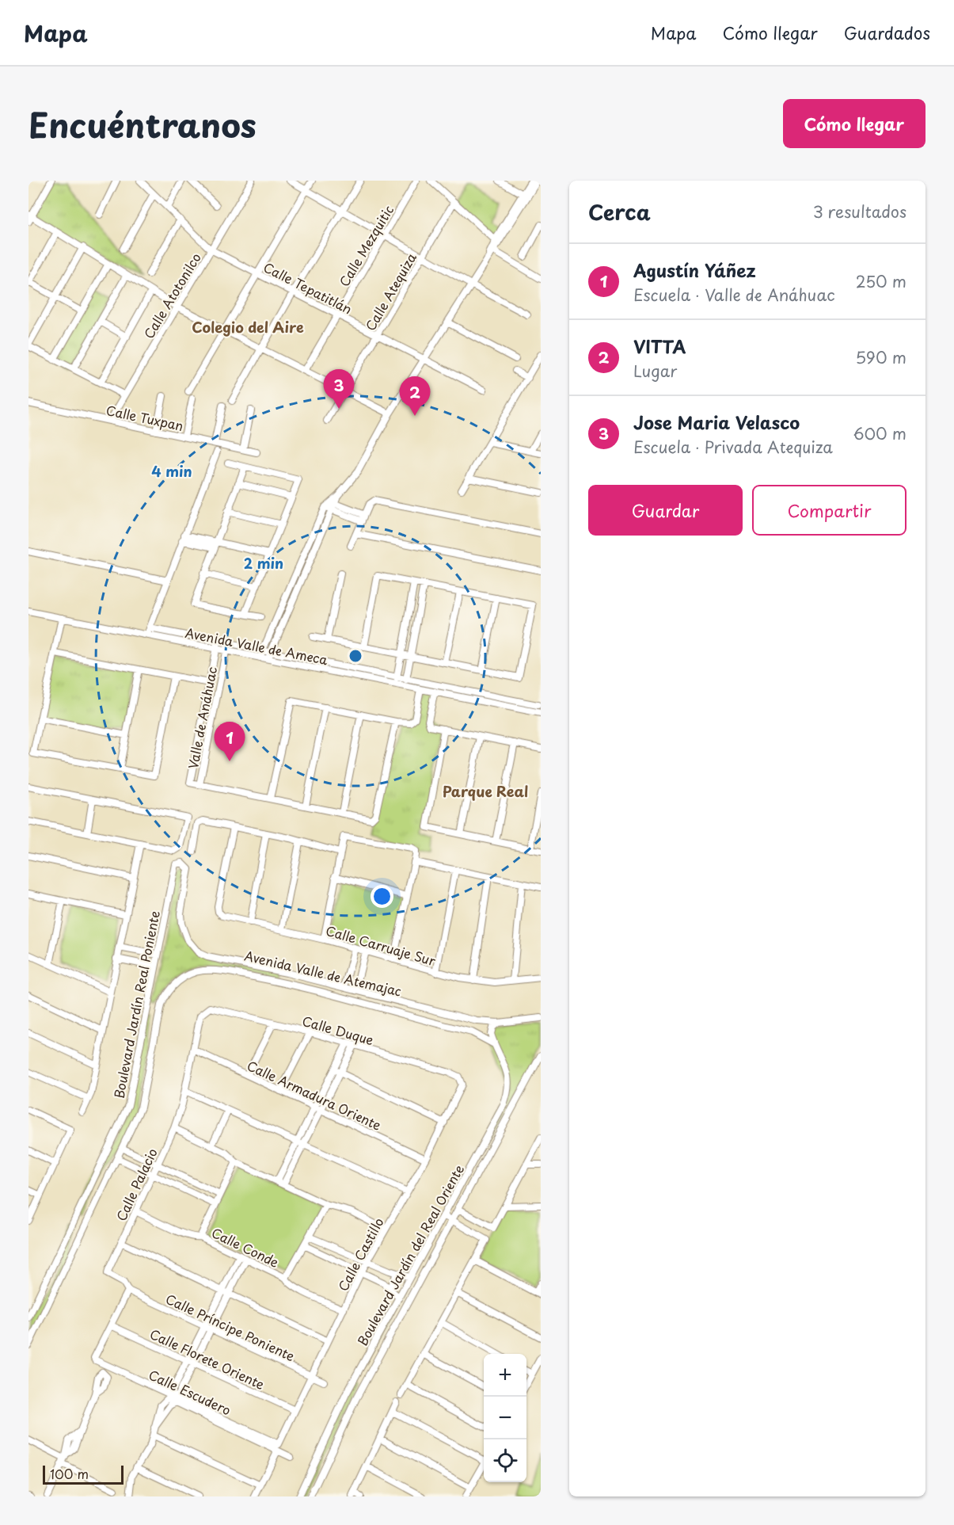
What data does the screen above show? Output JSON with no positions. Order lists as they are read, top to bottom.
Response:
{
  "streets": {
    "street": [
      "Calle Mezquitic",
      "Calle Tepatitlán",
      "Calle Atequiza",
      "Calle Atotonilco",
      "Calle Tuxpan",
      "Avenida Valle de Ameca",
      "Valle de Anáhuac",
      "Calle Carruaje Sur",
      "Avenida Valle de Atemajac",
      "Boulevard Jardín Real Poniente",
      "Calle Duque",
      "Calle Armadura Oriente",
      "Calle Palacio",
      "Calle Conde",
      "Calle Castillo",
      "Boulevard Jardín del Real Oriente",
      "Calle Príncipe Poniente",
      "Calle Florete Oriente",
      "Calle Escudero"
    ]
  },
  "crossings": [
    ["Calle Mezquitic", "Calle Tepatitlán"],
    ["Calle Tepatitlán", "Calle Atequiza"],
    ["Calle Tepatitlán", "Calle Atotonilco"],
    ["Calle Atotonilco", "Calle Tuxpan"],
    ["Avenida Valle de Ameca", "Valle de Anáhuac"],
    ["Avenida Valle de Atemajac", "Boulevard Jardín Real Poniente"],
    ["Avenida Valle de Atemajac", "Boulevard Jardín del Real Oriente"],
    ["Calle Duque", "Calle Palacio"],
    ["Calle Duque", "Calle Castillo"],
    ["Calle Armadura Oriente", "Calle Palacio"],
    ["Calle Armadura Oriente", "Calle Castillo"],
    ["Calle Palacio", "Calle Conde"],
    ["Calle Palacio", "Calle Príncipe Poniente"],
    ["Calle Conde", "Calle Castillo"],
    ["Calle Castillo", "Calle Príncipe Poniente"],
    ["Calle Castillo", "Calle Florete Oriente"],
    ["Calle Castillo", "Calle Escudero"],
    ["Calle Florete Oriente", "Calle Escudero"]
  ],
  "districts": ["Colegio del Aire", "Parque Real"],
  "scale_bar": "100 m",
  "page": {
    "header": "Mapa",
    "nav": ["Mapa", "Cómo llegar", "Guardados"],
    "title": "Encuéntranos",
    "buttons": [
      "Cómo llegar",
      ["Guardar", "Compartir"]
    ],
    "heading": ["Cerca", "3 resultados"],
    "list": [
      {
        "mark": "1",
        "name": "Agustín Yáñez",
        "note": "Escuela · Valle de Anáhuac",
        "value": "250 m"
      },
      {
        "mark": "2",
        "name": "VITTA",
        "note": "Lugar",
        "value": "590 m"
      },
      {
        "mark": "3",
        "name": "Jose Maria Velasco",
        "note": "Escuela · Privada Atequiza",
        "value": "600 m"
      }
    ],
    "pins": ["3", "2", "1"],
    "map_buttons": ["+", "−"],
    "scale": "100 m"
  },
  "rings": ["4 min", "2 min"]
}
